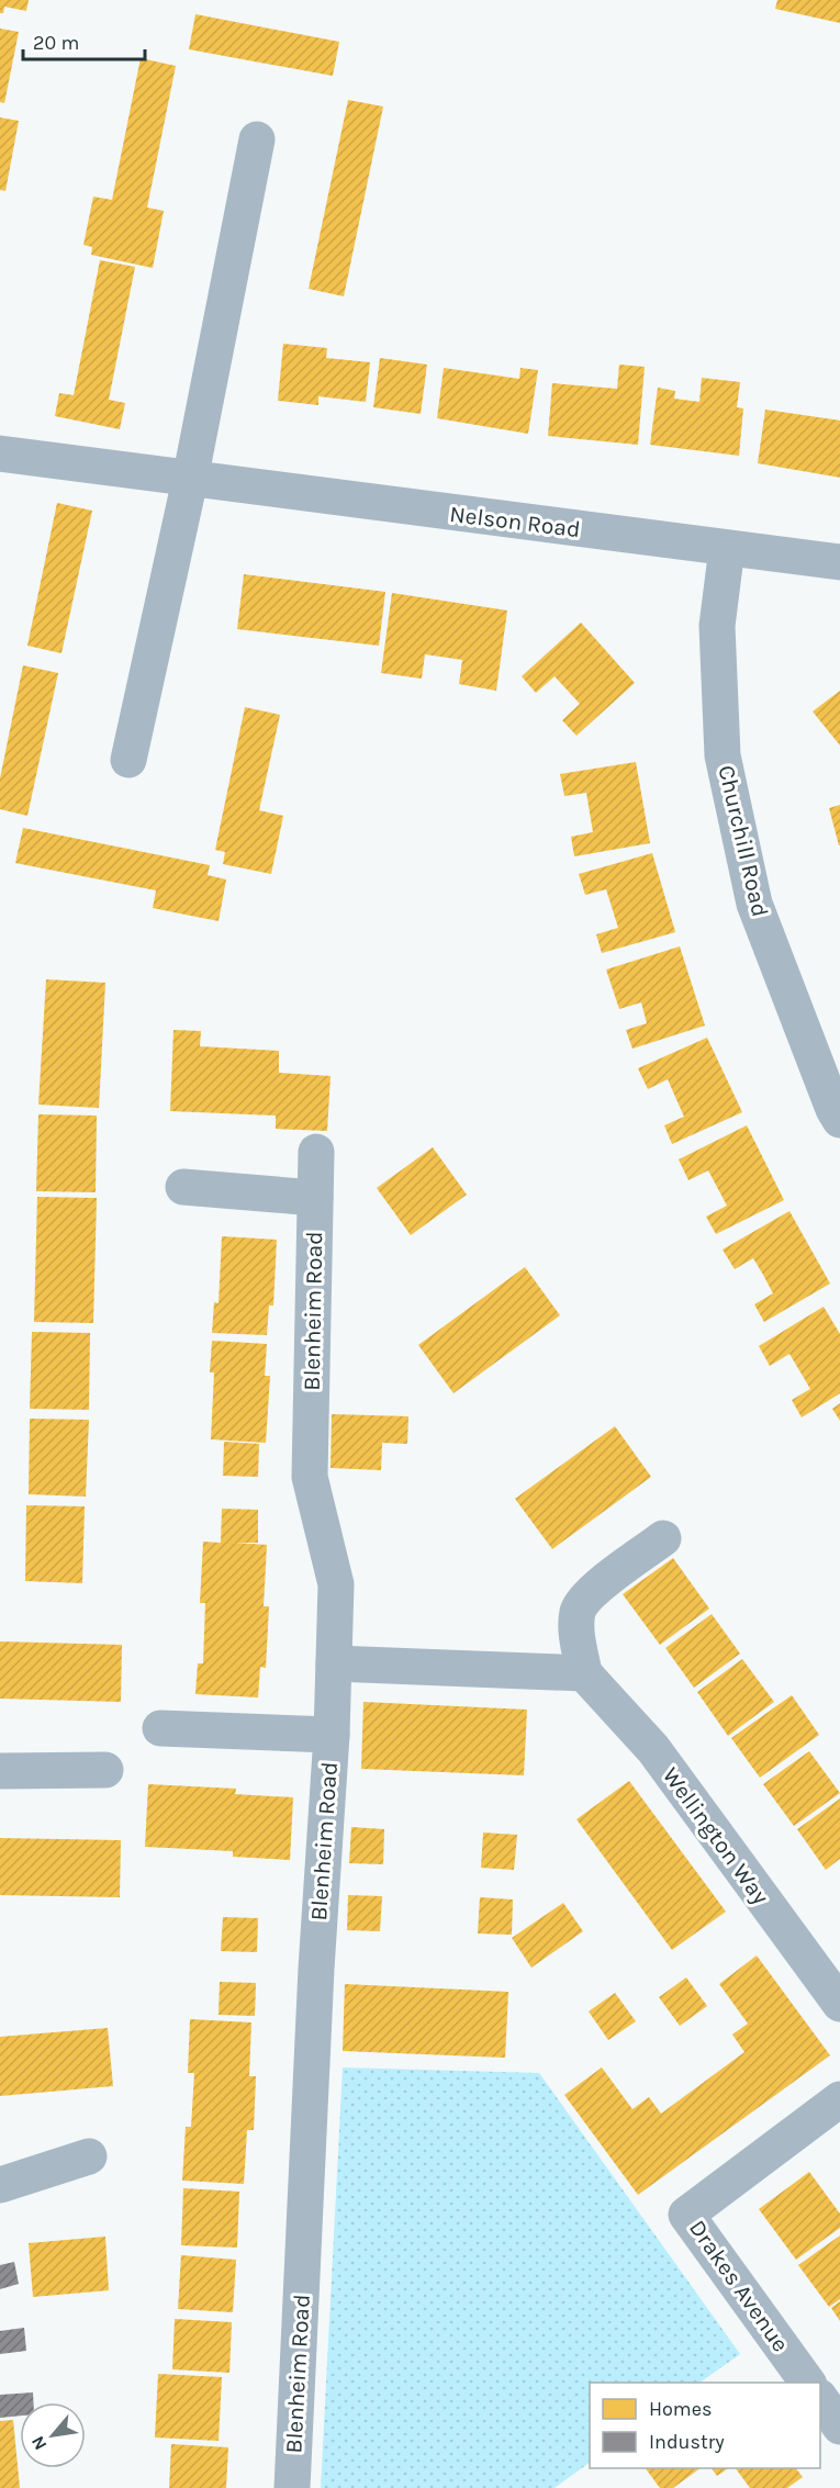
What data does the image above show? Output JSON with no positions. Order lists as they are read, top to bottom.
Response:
{
  "streets": {
    "street": [
      "Nelson Road",
      "Churchill Road",
      "Blenheim Road",
      "Wellington Way",
      "Drakes Avenue"
    ]
  },
  "crossings": [
    ["Nelson Road", "Churchill Road"]
  ],
  "legend": ["Homes", "Industry"],
  "scale_bar": "20 m",
  "north": "bottom left"
}
